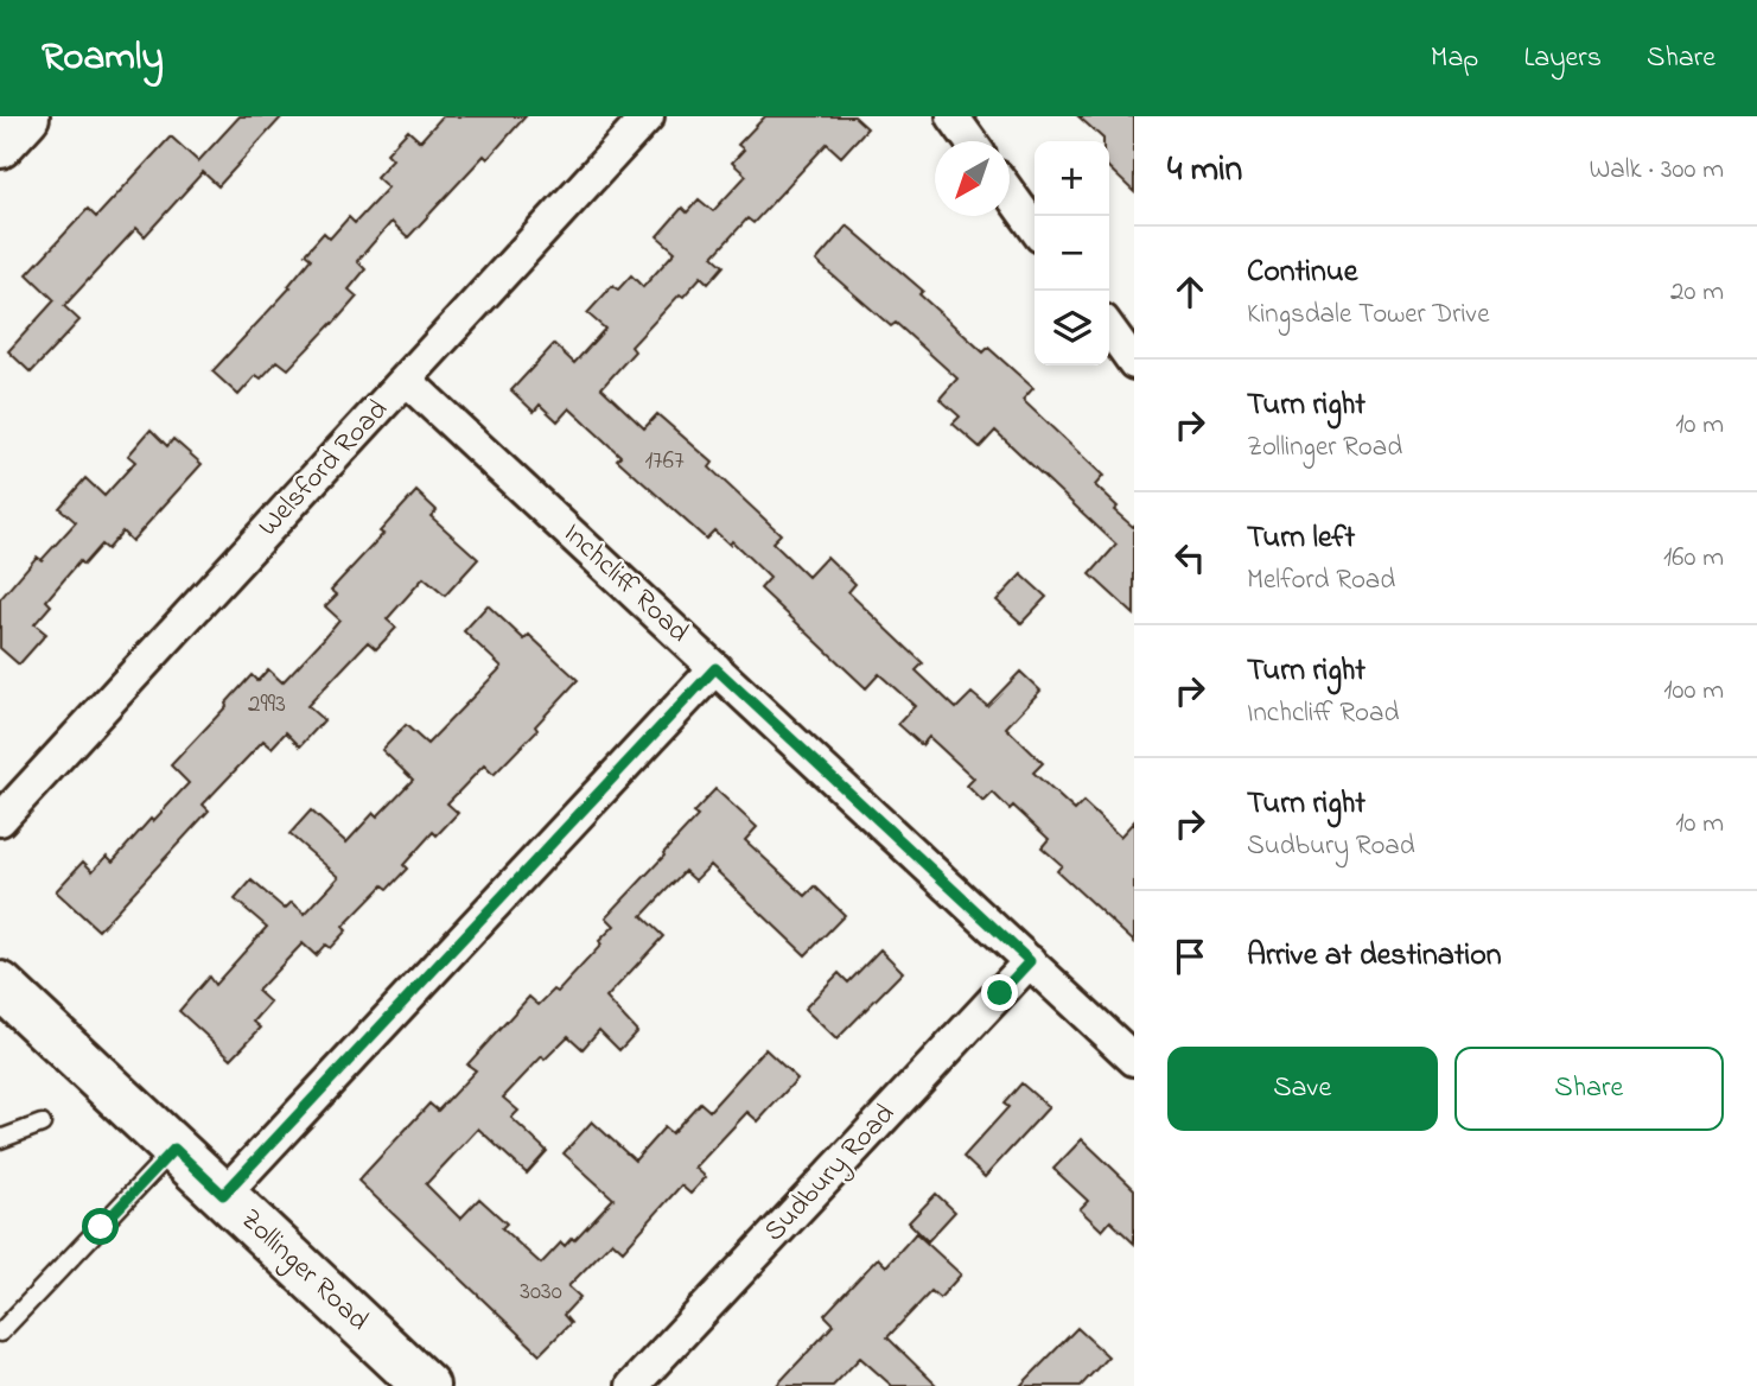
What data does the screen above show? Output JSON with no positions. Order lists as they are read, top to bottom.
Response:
{
  "streets": {
    "main road": ["Zollinger Road"],
    "street": ["Welsford Road", "Inchcliff Road", "Sudbury Road"]
  },
  "crossings": [
    ["Welsford Road", "Inchcliff Road"],
    ["Inchcliff Road", "Sudbury Road"]
  ],
  "house_numbers": ["1767", "2993", "3030"],
  "north": "bottom left",
  "page": {
    "header": "Roamly",
    "nav": ["Map", "Layers", "Share"],
    "heading": ["4 min", "Walk · 300 m"],
    "map_buttons": ["+", "−"],
    "list": [
      ["Continue", "Kingsdale Tower Drive", "20 m"],
      ["Turn right", "Zollinger Road", "10 m"],
      ["Turn left", "Melford Road", "160 m"],
      ["Turn right", "Inchcliff Road", "100 m"],
      ["Turn right", "Sudbury Road", "10 m"],
      "Arrive at destination"
    ],
    "buttons": ["Save", "Share"]
  }
}
